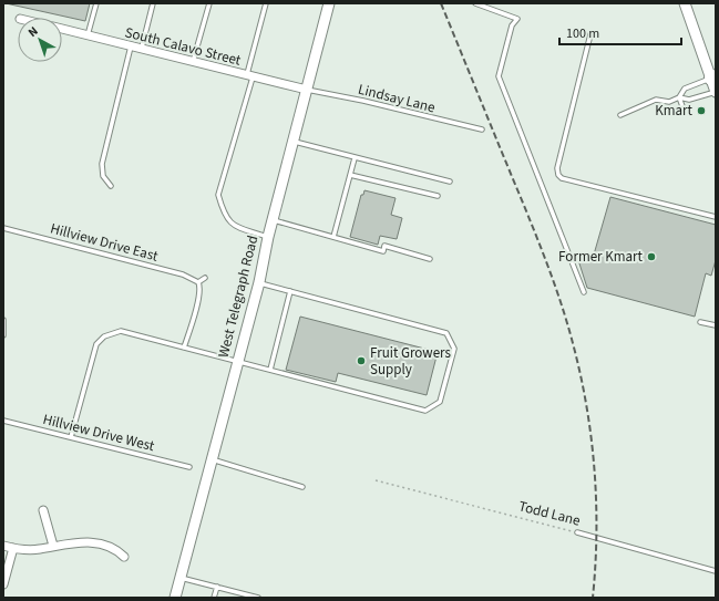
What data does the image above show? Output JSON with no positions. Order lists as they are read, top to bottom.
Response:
{
  "streets": {
    "main road": ["West Telegraph Road"],
    "street": ["South Calavo Street"],
    "lane": [
      "Lindsay Lane",
      "Hillview Drive East",
      "Hillview Drive West",
      "Todd Lane"
    ]
  },
  "crossings": [
    ["South Calavo Street", "Lindsay Lane"],
    ["South Calavo Street", "West Telegraph Road"],
    ["Lindsay Lane", "West Telegraph Road"]
  ],
  "places": ["Kmart", "Former Kmart", "Fruit Growers Supply"],
  "scale_bar": "100 m",
  "north": "top left"
}
